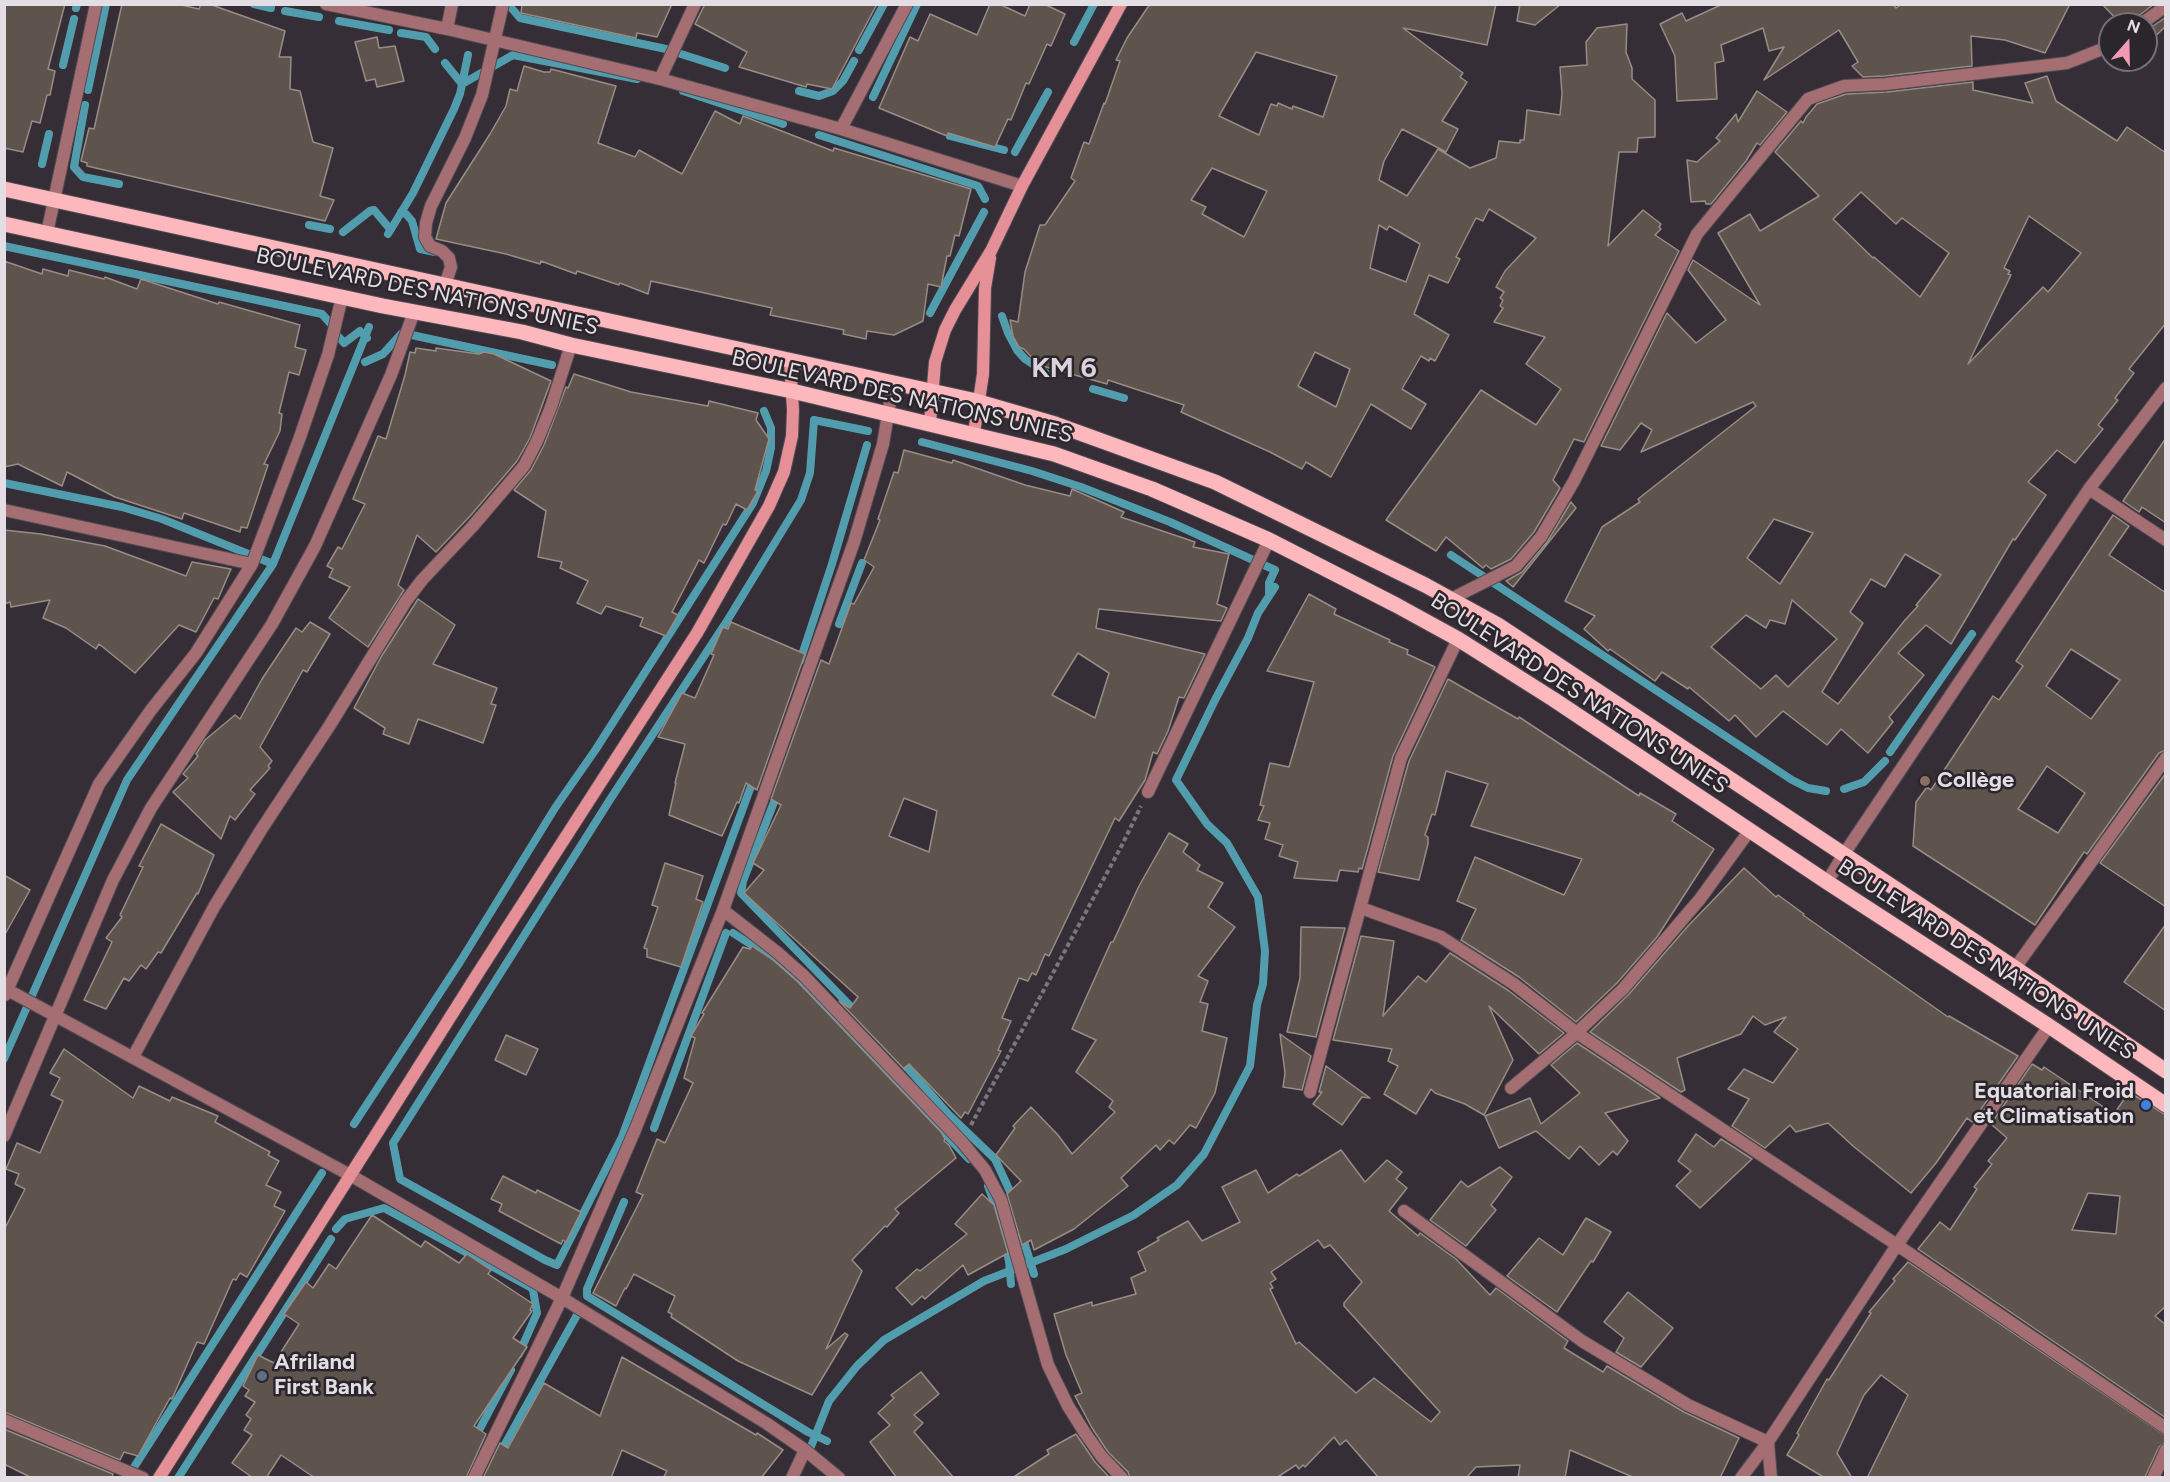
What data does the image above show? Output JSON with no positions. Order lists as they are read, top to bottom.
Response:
{
  "streets": {
    "main road": ["BOULEVARD DES NATIONS UNIES"]
  },
  "districts": ["KM 6"],
  "places": ["Collège", "Equatorial Froid et Climatisation", "Afriland First Bank"],
  "north": "top"
}
